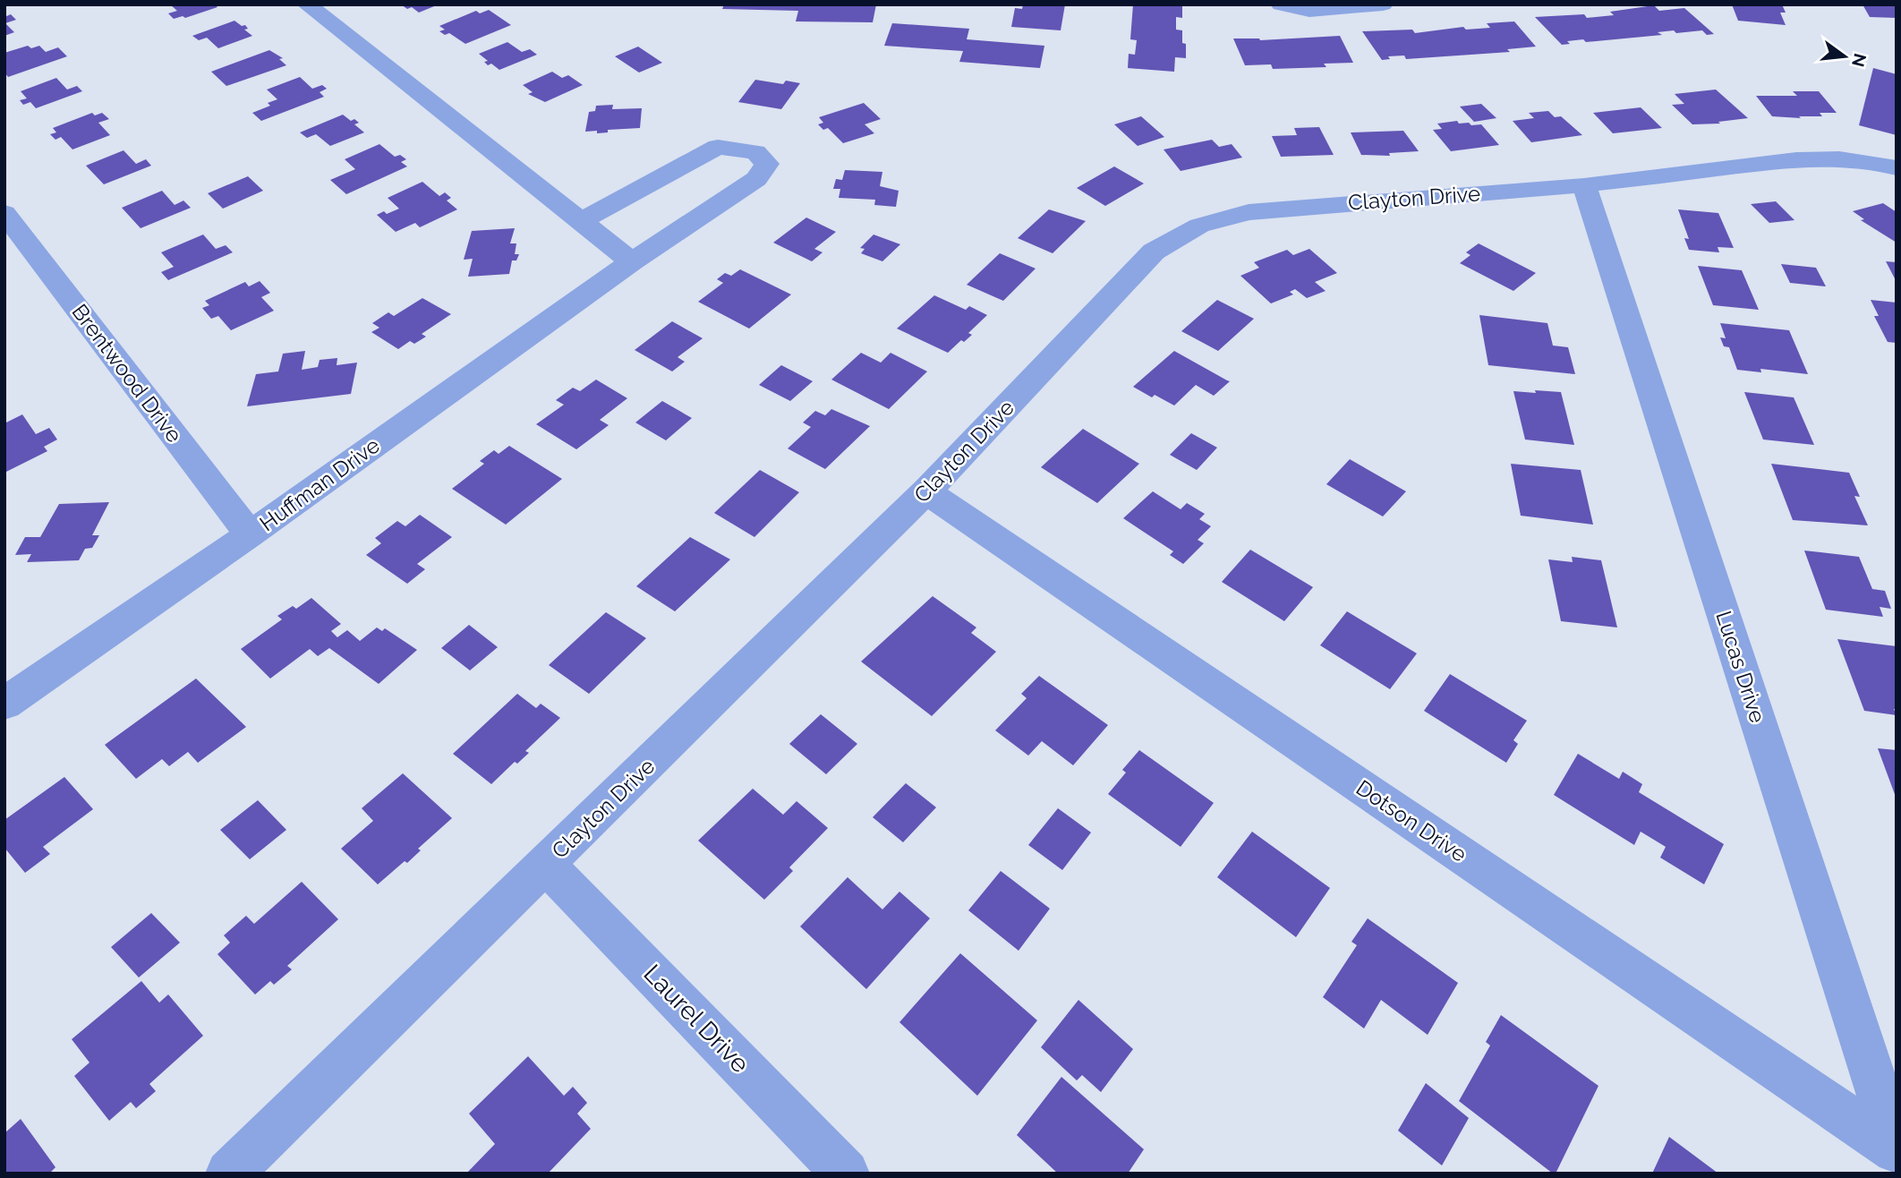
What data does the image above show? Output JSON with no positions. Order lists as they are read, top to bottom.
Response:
{
  "streets": {
    "street": [
      "Clayton Drive",
      "Brentwood Drive",
      "Huffman Drive",
      "Lucas Drive",
      "Dotson Drive",
      "Laurel Drive"
    ]
  },
  "crossings": [
    ["Clayton Drive", "Lucas Drive"],
    ["Clayton Drive", "Dotson Drive"],
    ["Clayton Drive", "Laurel Drive"],
    ["Brentwood Drive", "Huffman Drive"],
    ["Lucas Drive", "Dotson Drive"]
  ],
  "north": "right"
}
